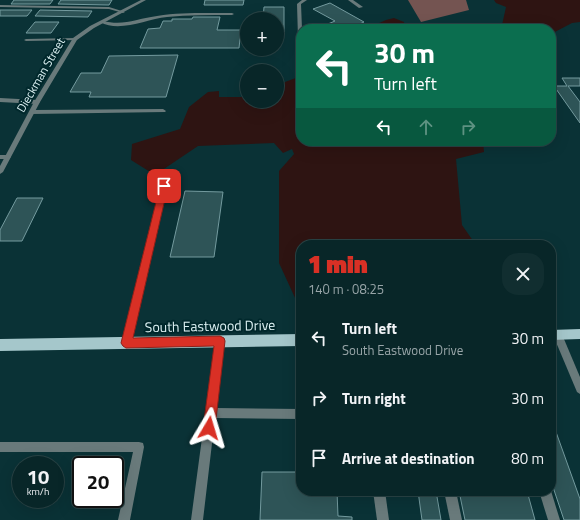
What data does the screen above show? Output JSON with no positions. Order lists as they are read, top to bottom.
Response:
{
  "streets": {
    "main road": ["South Eastwood Drive"],
    "street": ["Dieckman Street"]
  },
  "page": {
    "map_buttons": ["+", "−"],
    "turn": ["30 m", "Turn left"],
    "heading": ["1 min", "140 m · 08:25"],
    "list": [
      {
        "name": "Turn left",
        "note": "South Eastwood Drive",
        "value": "30 m"
      },
      {
        "name": "Turn right",
        "value": "30 m"
      },
      {
        "name": "Arrive at destination",
        "value": "80 m"
      }
    ],
    "speed": "10 km/h",
    "limit": "20"
  }
}
